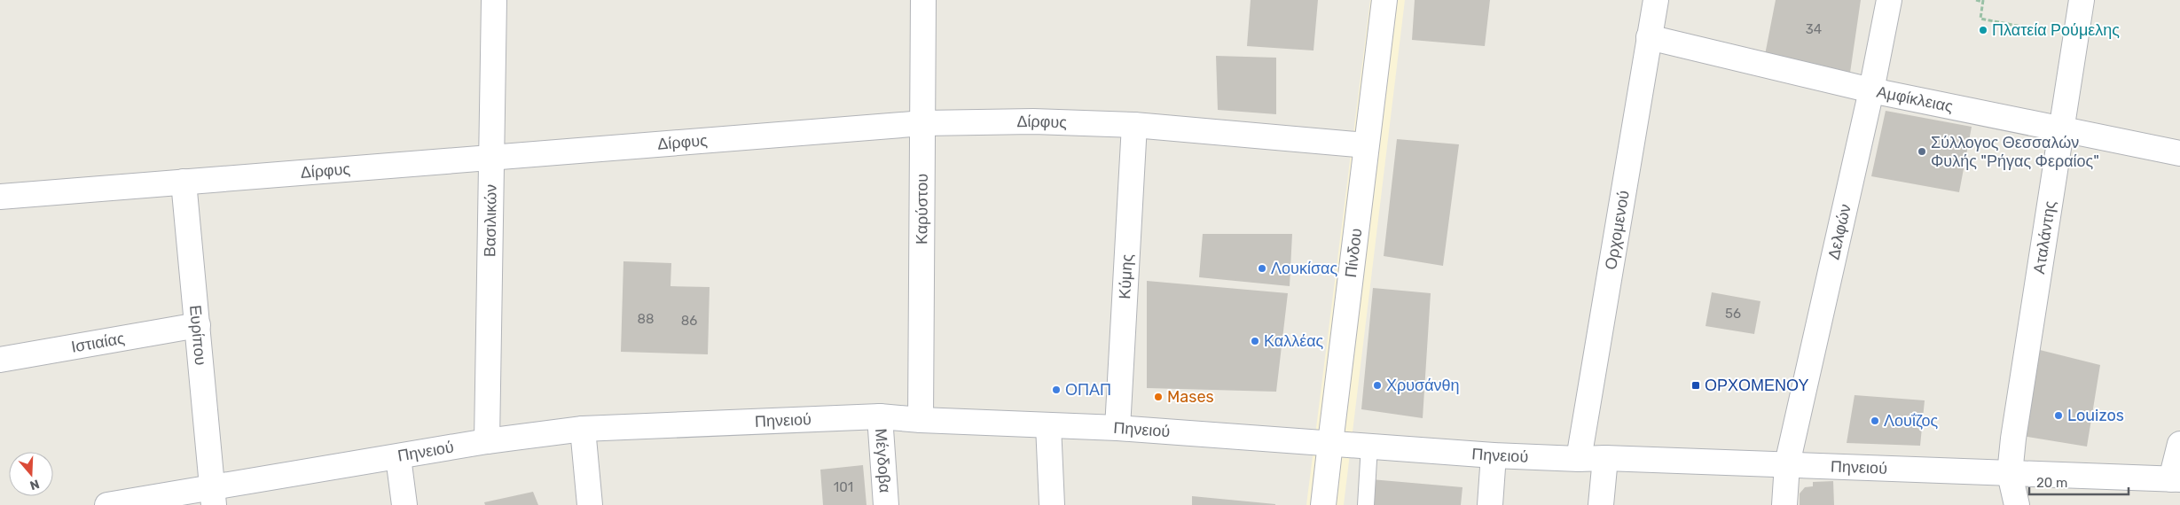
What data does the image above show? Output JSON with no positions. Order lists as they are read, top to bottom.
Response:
{
  "streets": {
    "street": [
      "Αμφίκλειας",
      "Δίρφυς",
      "Καρύστου",
      "Βασιλικών",
      "Ορχομενού",
      "Δελφών",
      "Αταλάντης",
      "Πίνδου",
      "Κύμης",
      "Ευρίπου",
      "Ιστιαίας",
      "Πηνειού",
      "Μέγδοβα"
    ]
  },
  "crossings": [
    ["Αμφίκλειας", "Ορχομενού"],
    ["Αμφίκλειας", "Δελφών"],
    ["Αμφίκλειας", "Αταλάντης"],
    ["Δίρφυς", "Καρύστου"],
    ["Δίρφυς", "Βασιλικών"],
    ["Δίρφυς", "Πίνδου"],
    ["Δίρφυς", "Κύμης"],
    ["Δίρφυς", "Ευρίπου"],
    ["Καρύστου", "Πηνειού"],
    ["Βασιλικών", "Πηνειού"],
    ["Ορχομενού", "Πηνειού"],
    ["Δελφών", "Πηνειού"],
    ["Αταλάντης", "Πηνειού"],
    ["Πίνδου", "Πηνειού"],
    ["Κύμης", "Πηνειού"],
    ["Ευρίπου", "Ιστιαίας"],
    ["Ευρίπου", "Πηνειού"],
    ["Πηνειού", "Μέγδοβα"]
  ],
  "places": {
    "other": [
      "Πλατεία Ρούμελης",
      "Σύλλογος Θεσσαλών Φυλής \"Ρήγας Φεραίος\"",
      "Λουκίσας",
      "Καλλέας",
      "Χρυσάνθη",
      "ΟΠΑΠ",
      "Mases",
      "Louizos",
      "Λουΐζος"
    ],
    "transit": ["ΟΡΧΟΜΕΝΟΥ"]
  },
  "house_numbers": [
    "34",
    "56",
    "88",
    "86",
    "101"
  ],
  "scale_bar": "20 m",
  "north": "bottom"
}
